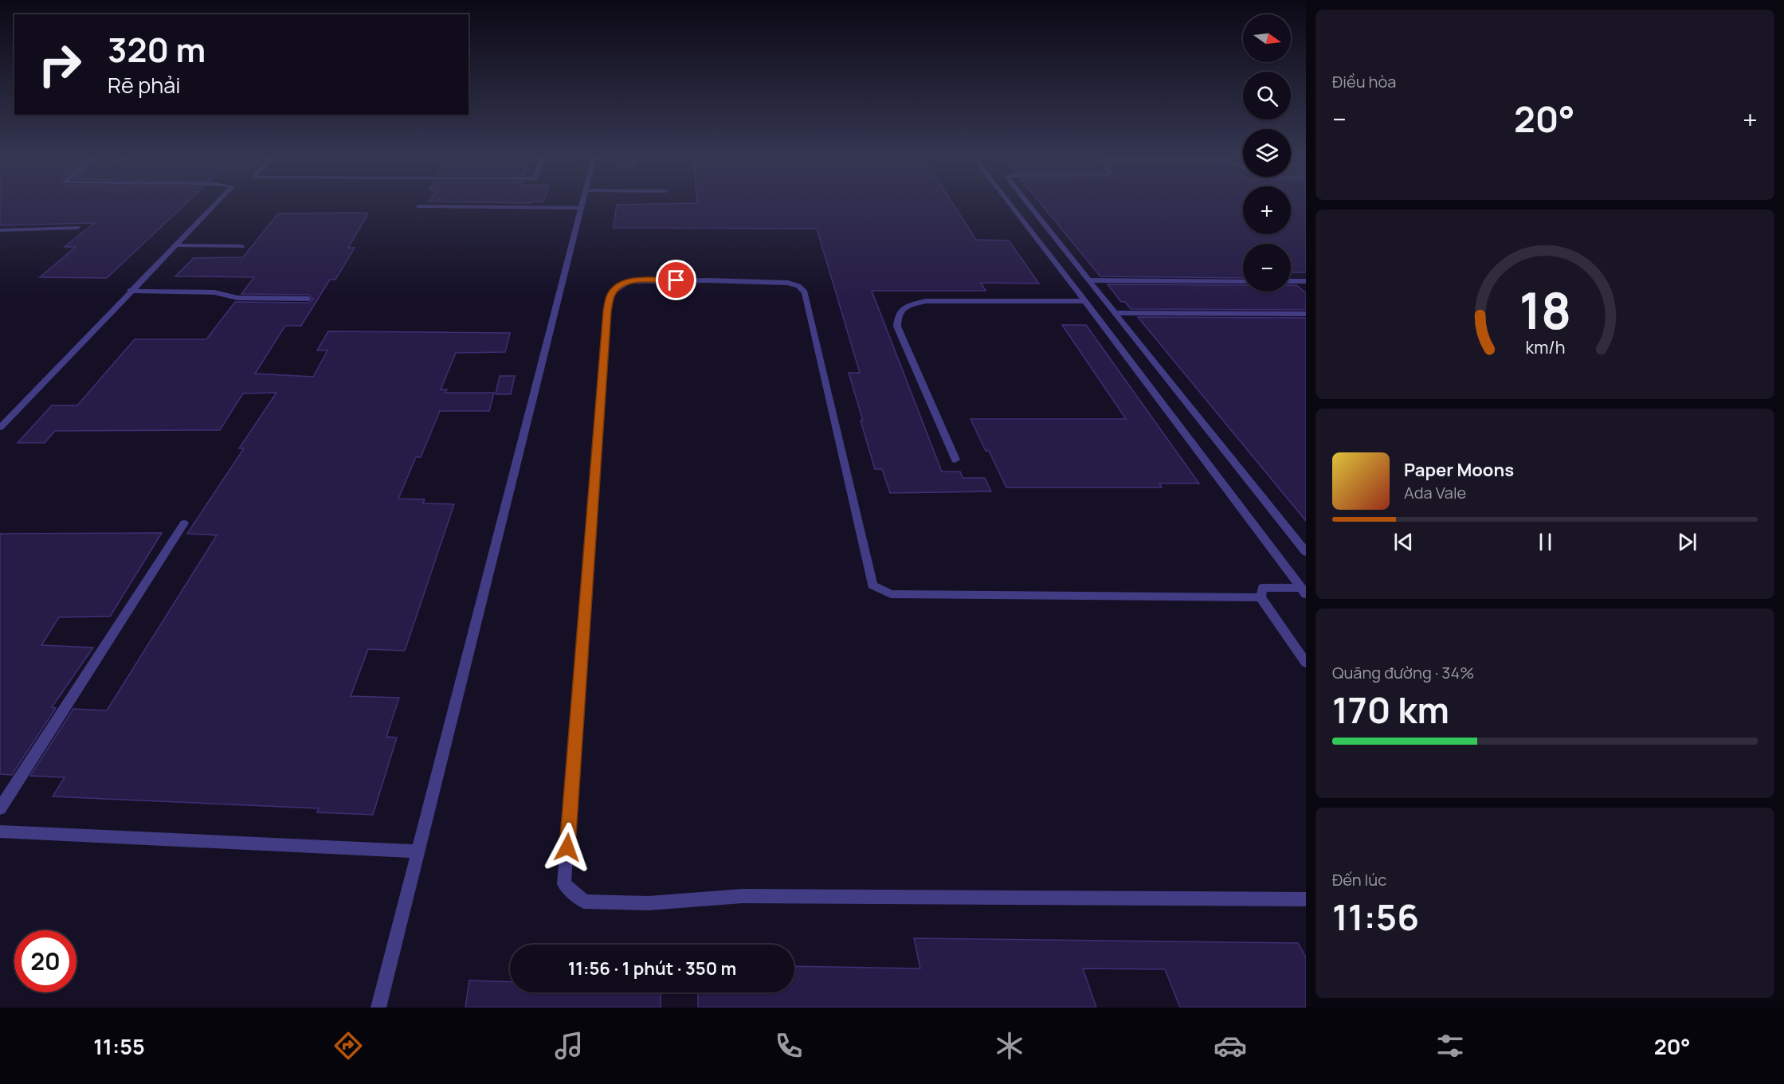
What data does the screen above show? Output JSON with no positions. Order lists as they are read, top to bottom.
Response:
{
  "north": "right",
  "page": {
    "tile": [
      "Điều hòa",
      ["Quãng đường · 34%", "170 km"],
      ["Đến lúc", "11:56"]
    ],
    "map_buttons": ["+", "−"],
    "turn": ["320 m", "Rẽ phải"],
    "heat": ["−", "20°", "+"],
    "song": ["Paper Moons", "Ada Vale"],
    "limit": "20",
    "trip": "11:56 · 1 phút · 350 m",
    "tabs": ["11:55", "20°"],
    "gauge": ["18", "km/h"]
  }
}
